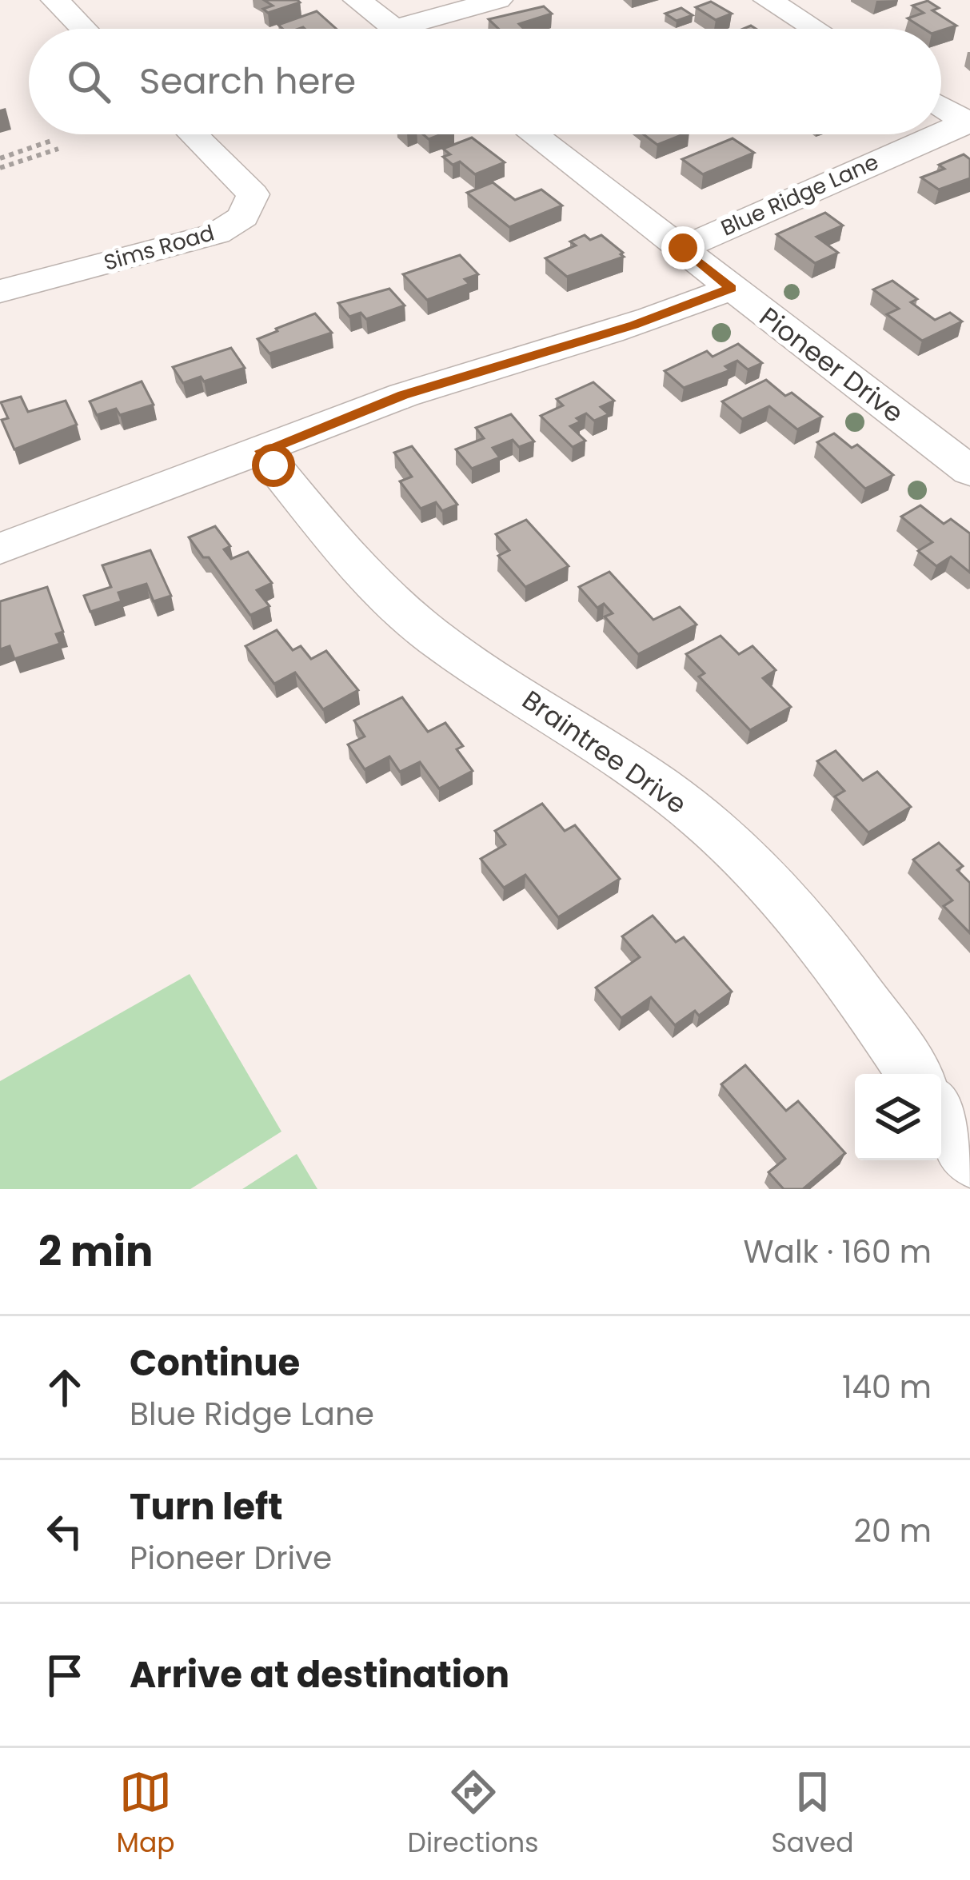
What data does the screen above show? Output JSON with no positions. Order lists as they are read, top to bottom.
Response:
{
  "streets": {
    "street": [
      "Blue Ridge Lane",
      "Sims Road",
      "Pioneer Drive",
      "Braintree Drive"
    ]
  },
  "crossings": [
    ["Blue Ridge Lane", "Pioneer Drive"]
  ],
  "page": {
    "search": "Search here",
    "heading": ["2 min", "Walk · 160 m"],
    "list": [
      ["Continue", "Blue Ridge Lane", "140 m"],
      ["Turn left", "Pioneer Drive", "20 m"],
      "Arrive at destination"
    ],
    "nav": ["Map", "Directions", "Saved"]
  }
}
